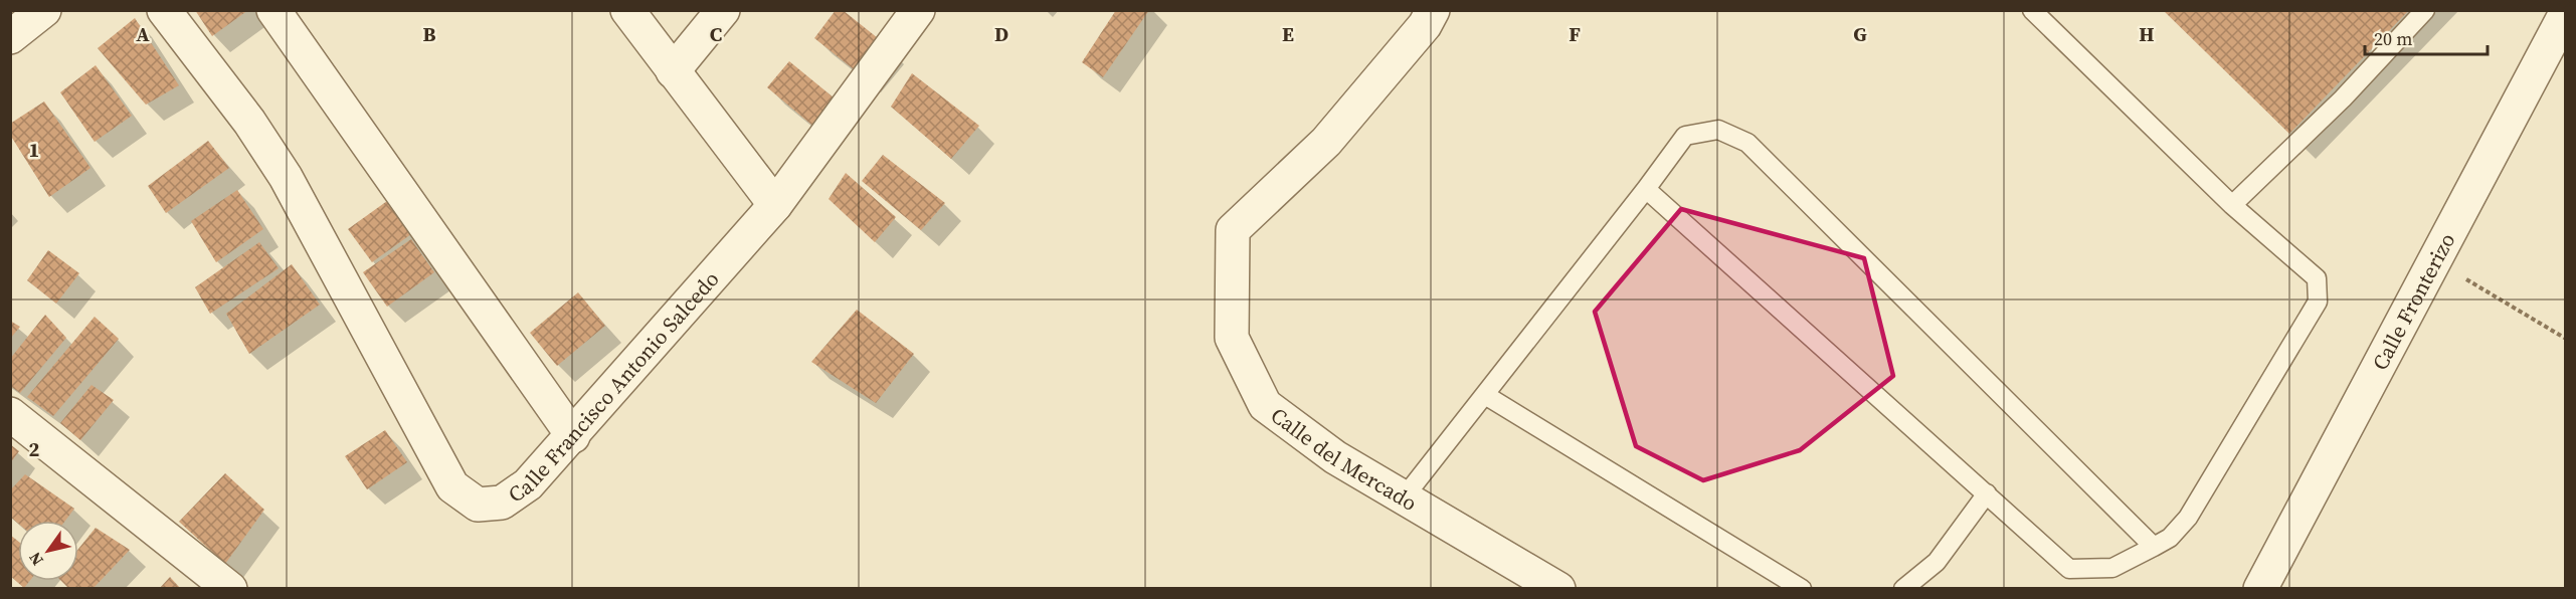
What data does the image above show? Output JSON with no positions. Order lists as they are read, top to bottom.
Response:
{
  "streets": {
    "street": ["Calle Fronterizo", "Calle Francisco Antonio Salcedo", "Calle del Mercado"]
  },
  "scale_bar": "20 m",
  "north": "bottom left",
  "grid": {
    "columns": [
      "A",
      "B",
      "C",
      "D",
      "E",
      "F",
      "G",
      "H"
    ],
    "rows": ["1", "2"]
  }
}
